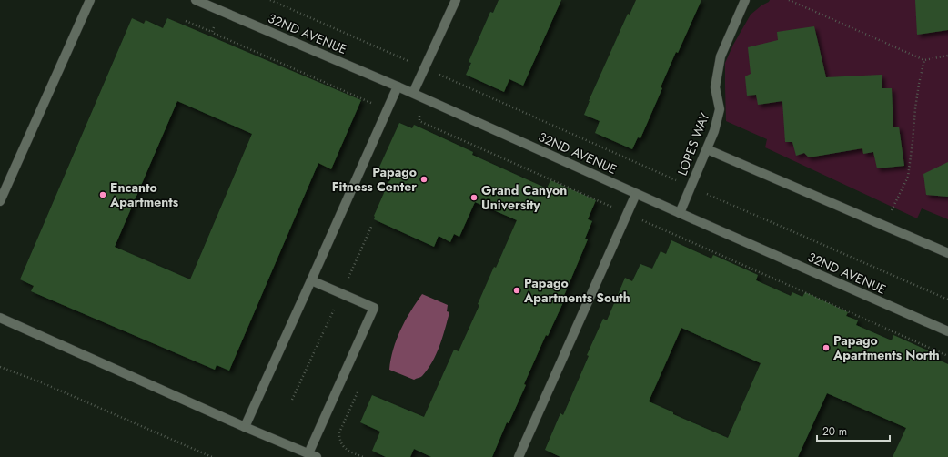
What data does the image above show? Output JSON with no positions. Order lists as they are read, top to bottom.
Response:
{
  "streets": {
    "street": ["32ND AVENUE", "LOPES WAY"]
  },
  "crossings": [
    ["32ND AVENUE", "LOPES WAY"]
  ],
  "places": [
    "Papago Fitness Center",
    "Encanto Apartments",
    "Grand Canyon University",
    "Papago Apartments South",
    "Papago Apartments North"
  ],
  "scale_bar": "20 m"
}
